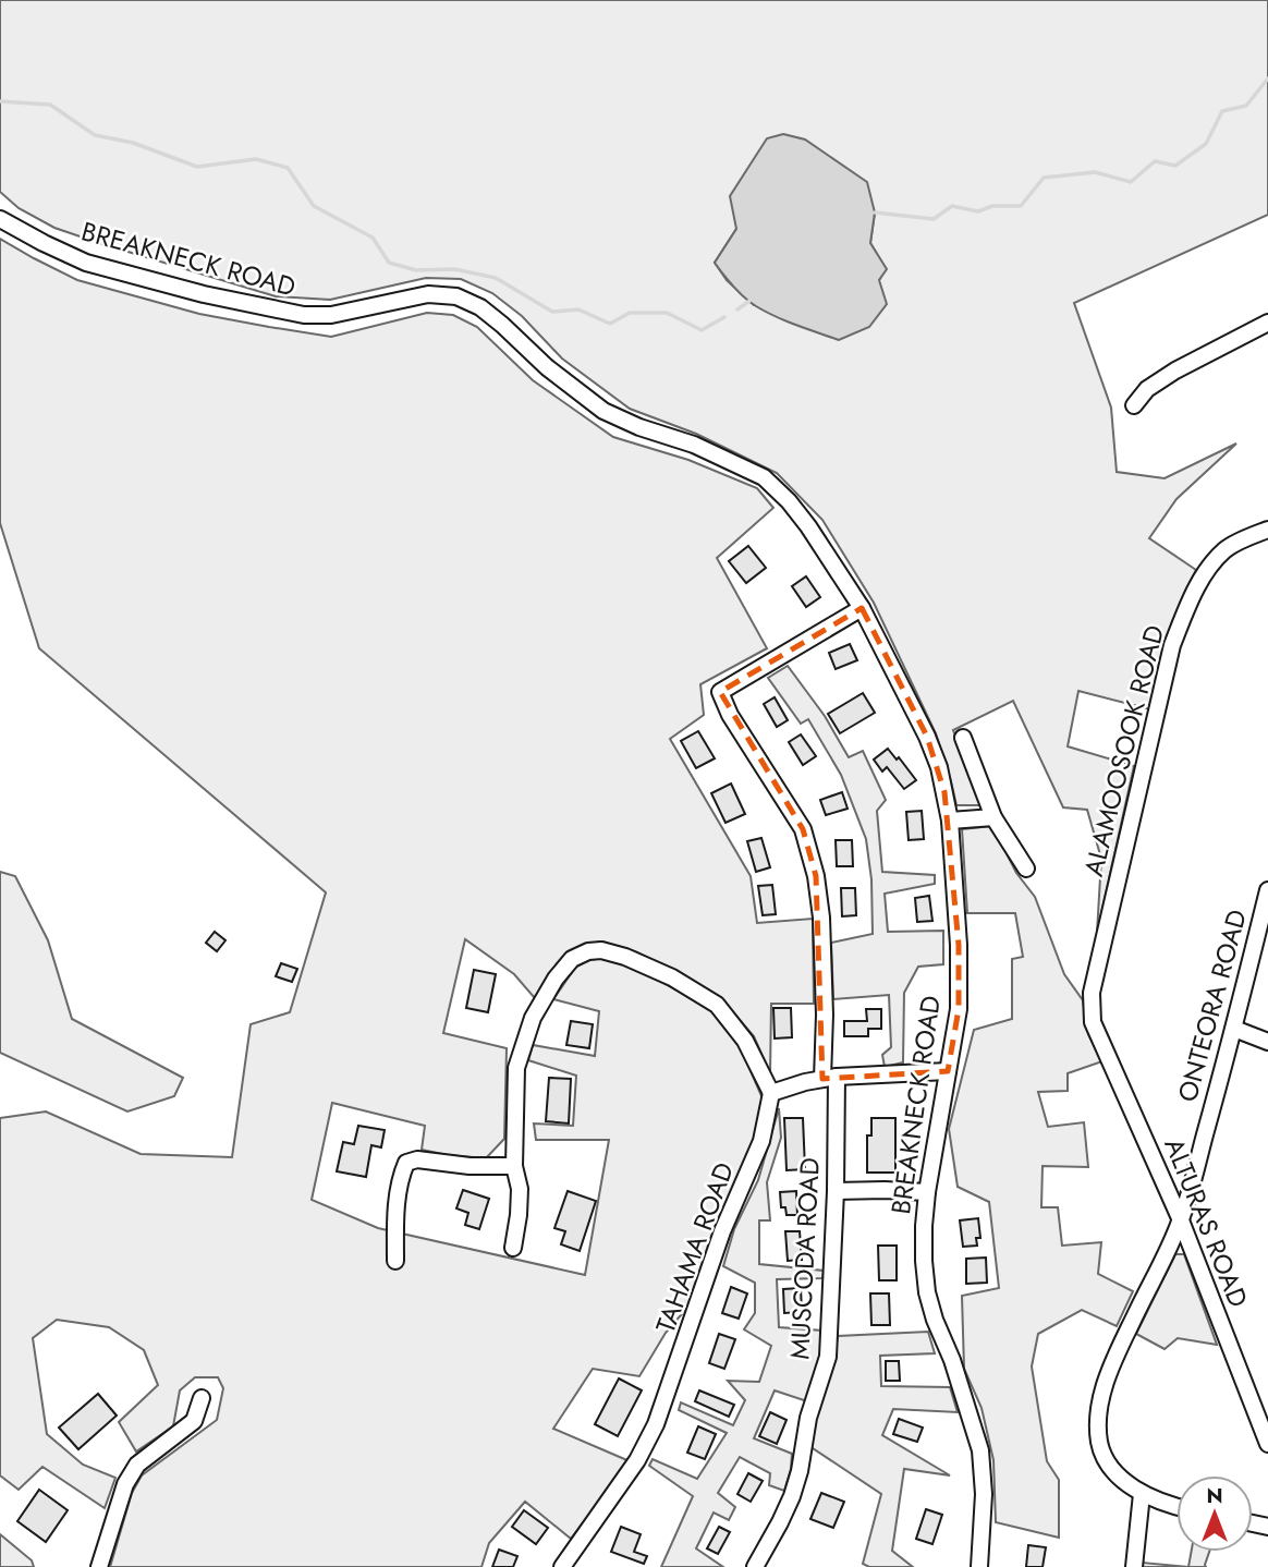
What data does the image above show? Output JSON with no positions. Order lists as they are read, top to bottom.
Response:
{
  "streets": {
    "street": [
      "BREAKNECK ROAD",
      "ALAMOOSOOK ROAD",
      "ONTEORA ROAD",
      "ALTURAS ROAD",
      "TAHAMA ROAD",
      "MUSCODA ROAD"
    ]
  },
  "crossings": [
    ["BREAKNECK ROAD", "MUSCODA ROAD"],
    ["ALAMOOSOOK ROAD", "ALTURAS ROAD"],
    ["ONTEORA ROAD", "ALTURAS ROAD"]
  ],
  "north": "top"
}
